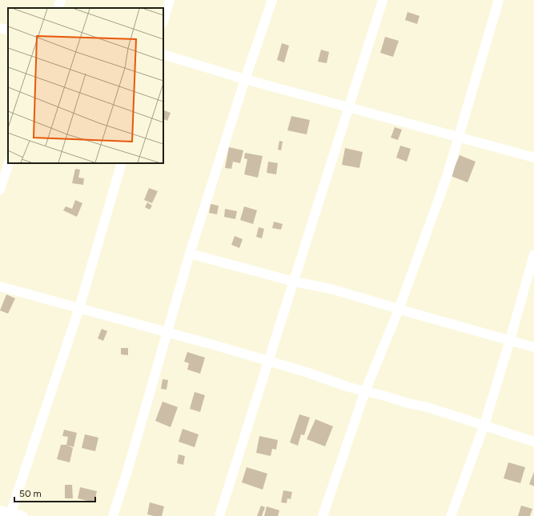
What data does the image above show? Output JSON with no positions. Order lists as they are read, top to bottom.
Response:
{
  "scale_bar": "50 m"
}
